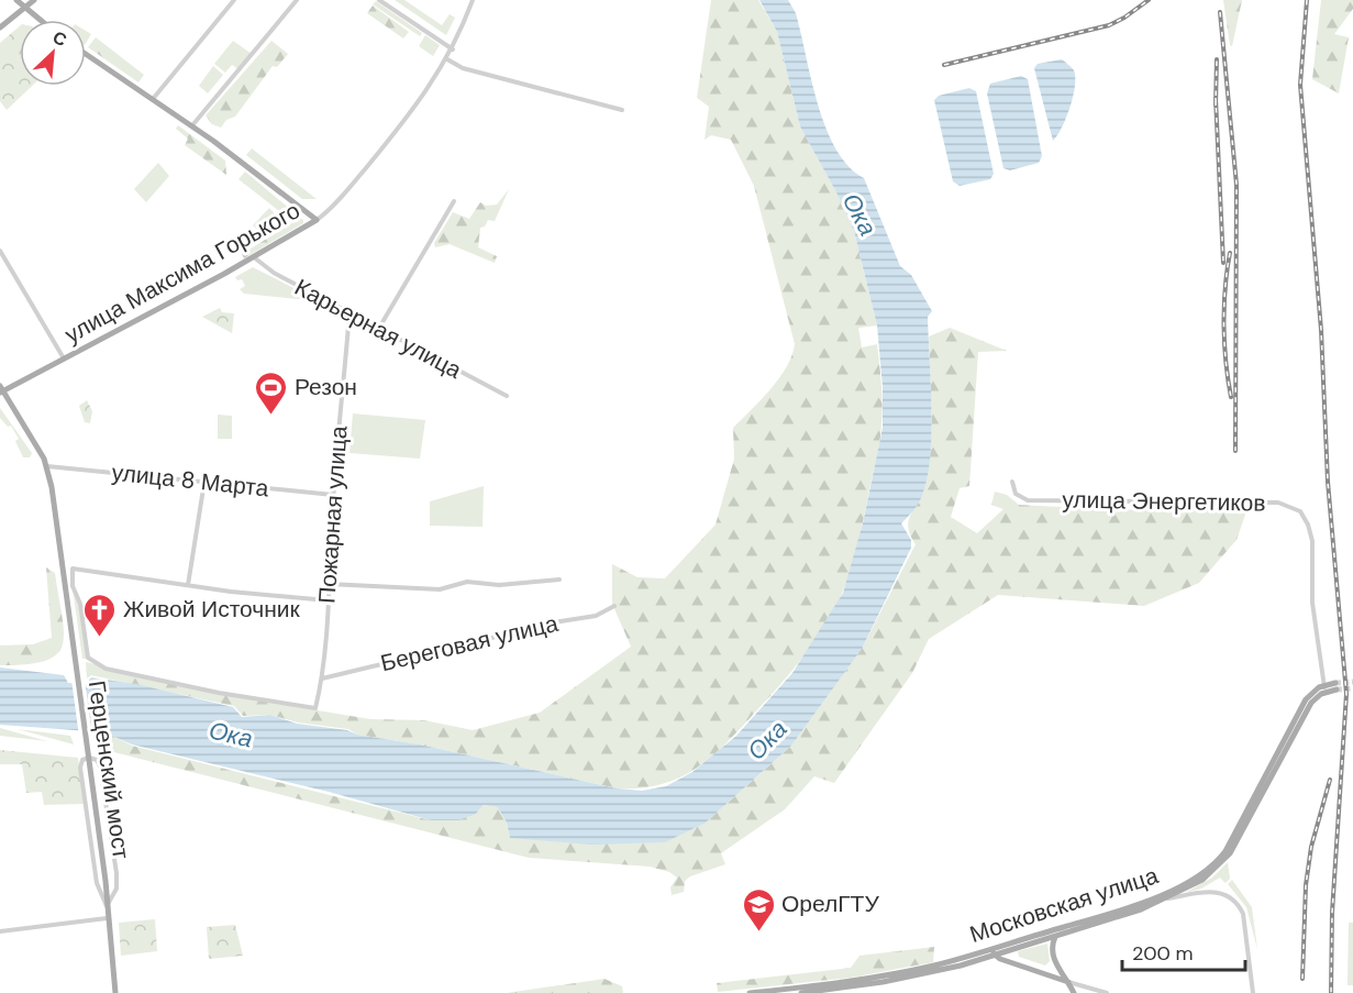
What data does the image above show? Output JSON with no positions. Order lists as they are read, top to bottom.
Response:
{
  "streets": {
    "main road": ["улица Максима Горького", "Герценский мост", "Московская улица"],
    "street": [
      "Карьерная улица",
      "улица 8 Марта",
      "улица Энергетиков",
      "Пожарная улица",
      "Береговая улица"
    ]
  },
  "crossings": [
    ["улица Максима Горького", "Карьерная улица"],
    ["Карьерная улица", "Пожарная улица"],
    ["улица 8 Марта", "Пожарная улица"],
    ["улица 8 Марта", "Герценский мост"],
    ["улица Энергетиков", "Московская улица"],
    ["Пожарная улица", "Береговая улица"]
  ],
  "water": ["Ока"],
  "places": {
    "sports": ["Резон"],
    "church": ["Живой Источник"],
    "school or university": ["ОрелГТУ"]
  },
  "scale_bar": "200 m",
  "north": "top right"
}
